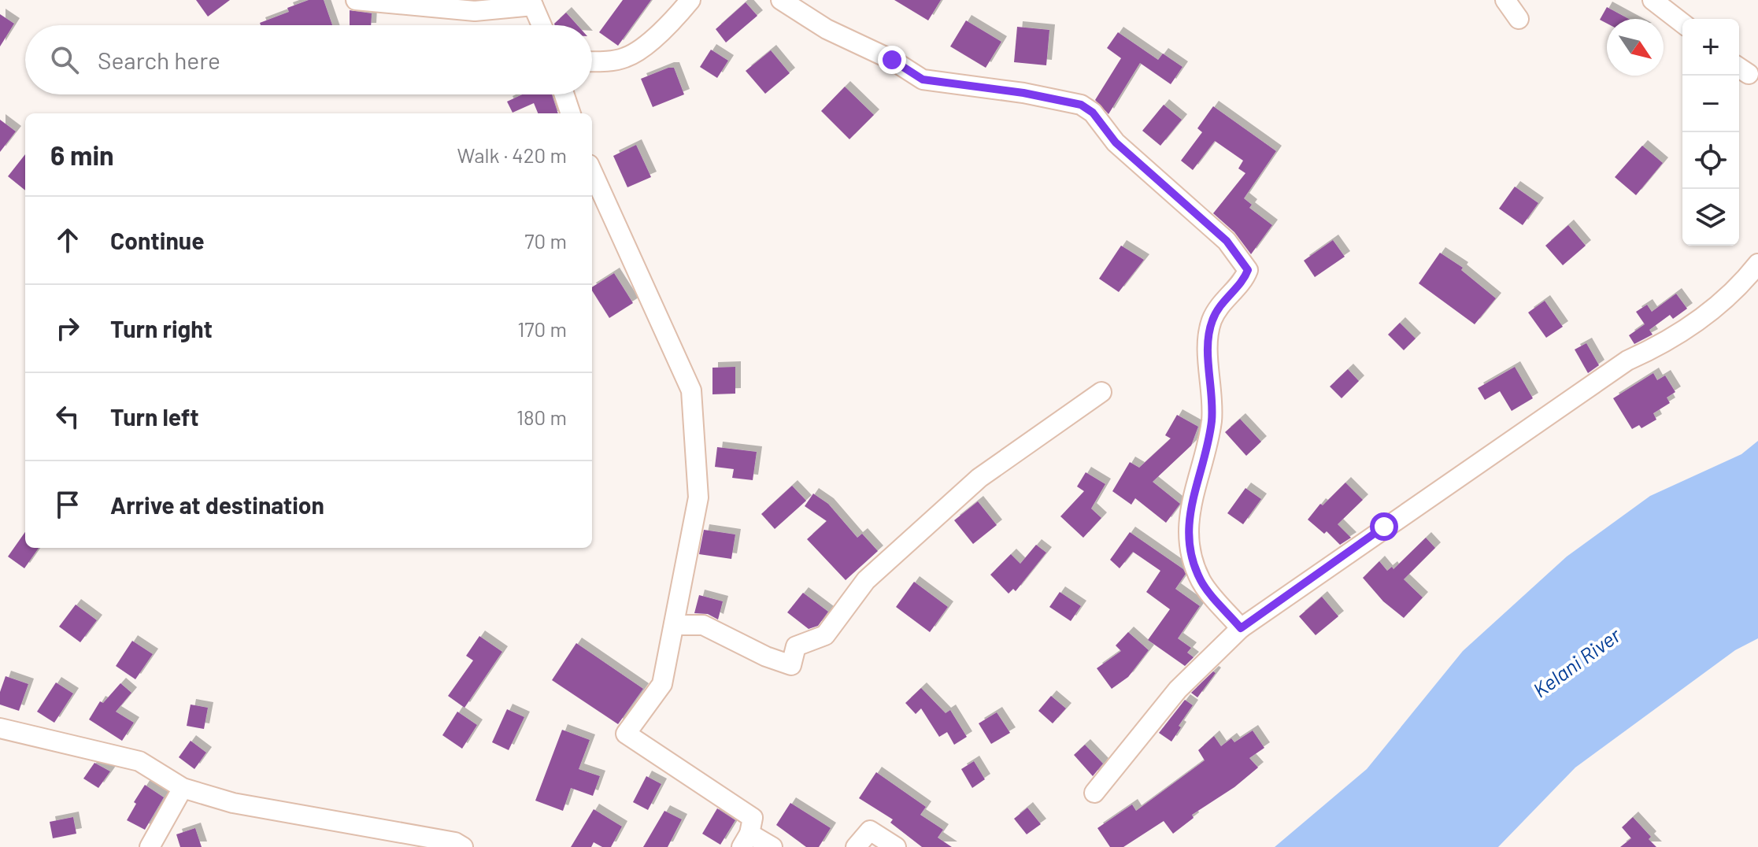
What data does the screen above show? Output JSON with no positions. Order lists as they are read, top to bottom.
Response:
{
  "water": ["Kelani River"],
  "north": "bottom right",
  "page": {
    "map_buttons": ["+", "−"],
    "search": "Search here",
    "heading": ["6 min", "Walk · 420 m"],
    "list": [
      ["Continue", "70 m"],
      ["Turn right", "170 m"],
      ["Turn left", "180 m"],
      "Arrive at destination"
    ]
  }
}
